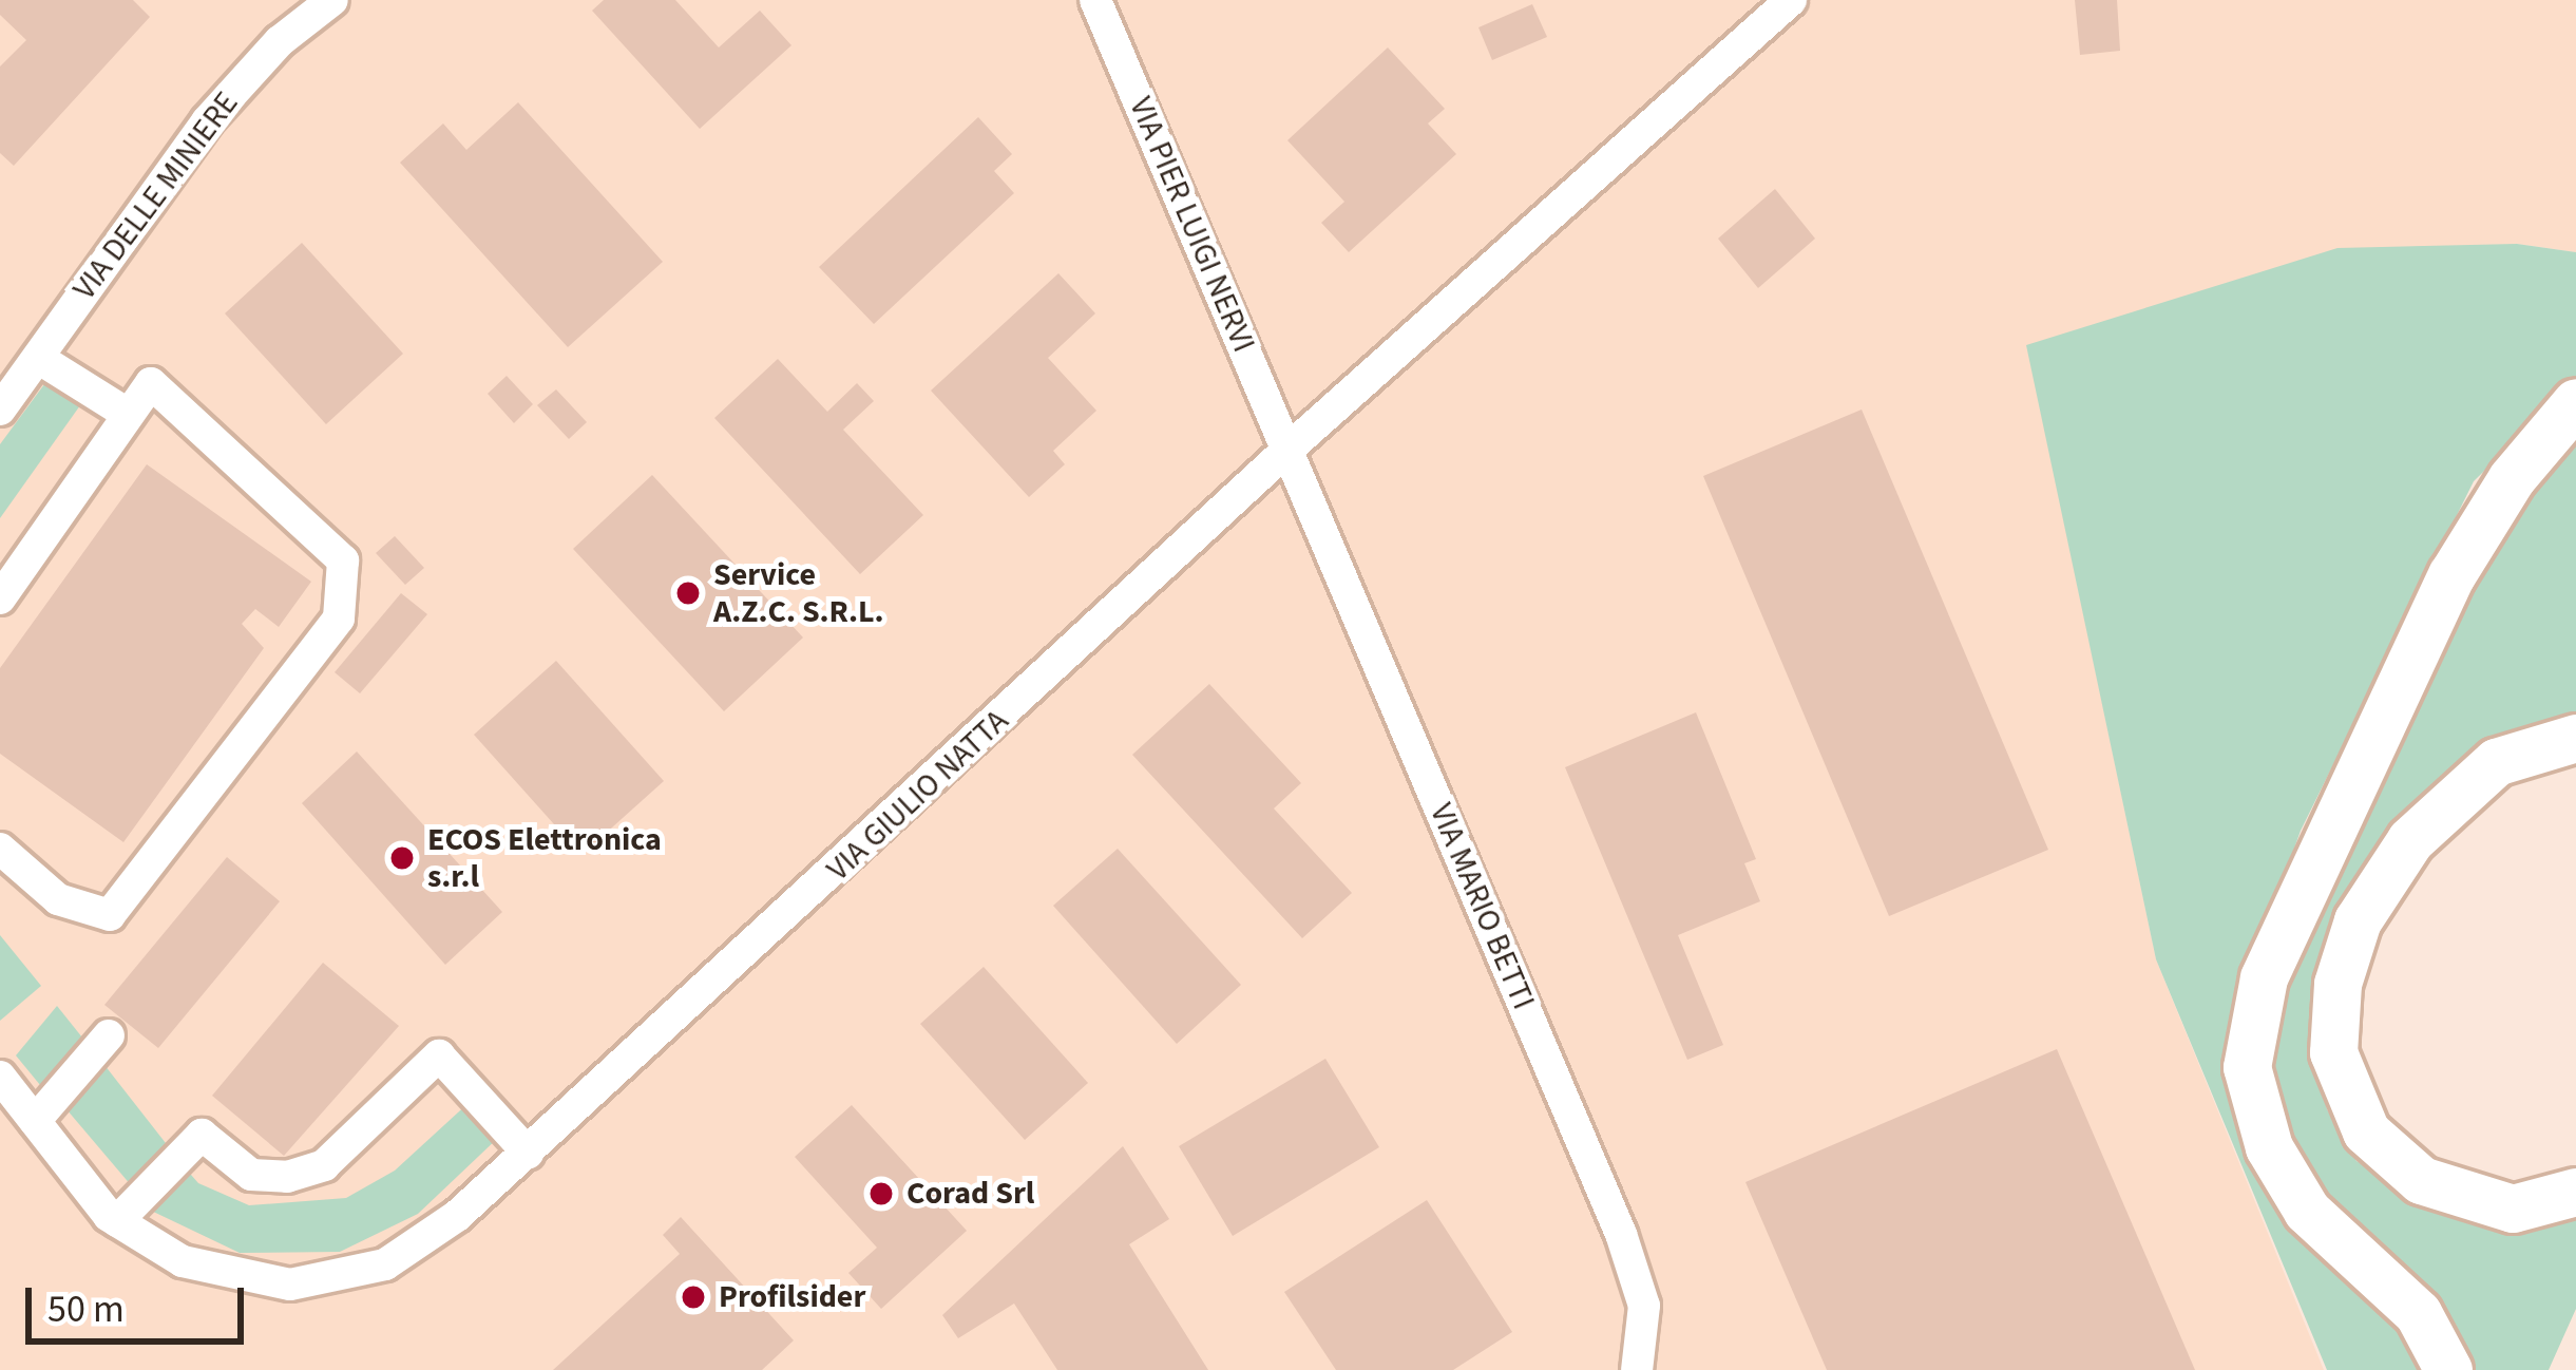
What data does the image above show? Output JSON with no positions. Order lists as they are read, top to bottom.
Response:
{
  "streets": {
    "street": [
      "VIA DELLE MINIERE",
      "VIA PIER LUIGI NERVI",
      "VIA GIULIO NATTA",
      "VIA MARIO BETTI"
    ]
  },
  "crossings": [
    ["VIA PIER LUIGI NERVI", "VIA GIULIO NATTA"],
    ["VIA PIER LUIGI NERVI", "VIA MARIO BETTI"],
    ["VIA GIULIO NATTA", "VIA MARIO BETTI"]
  ],
  "places": [
    "Service A.Z.C. S.R.L.",
    "ECOS Elettronica s.r.l",
    "Corad Srl",
    "Profilsider"
  ],
  "scale_bar": "50 m"
}
